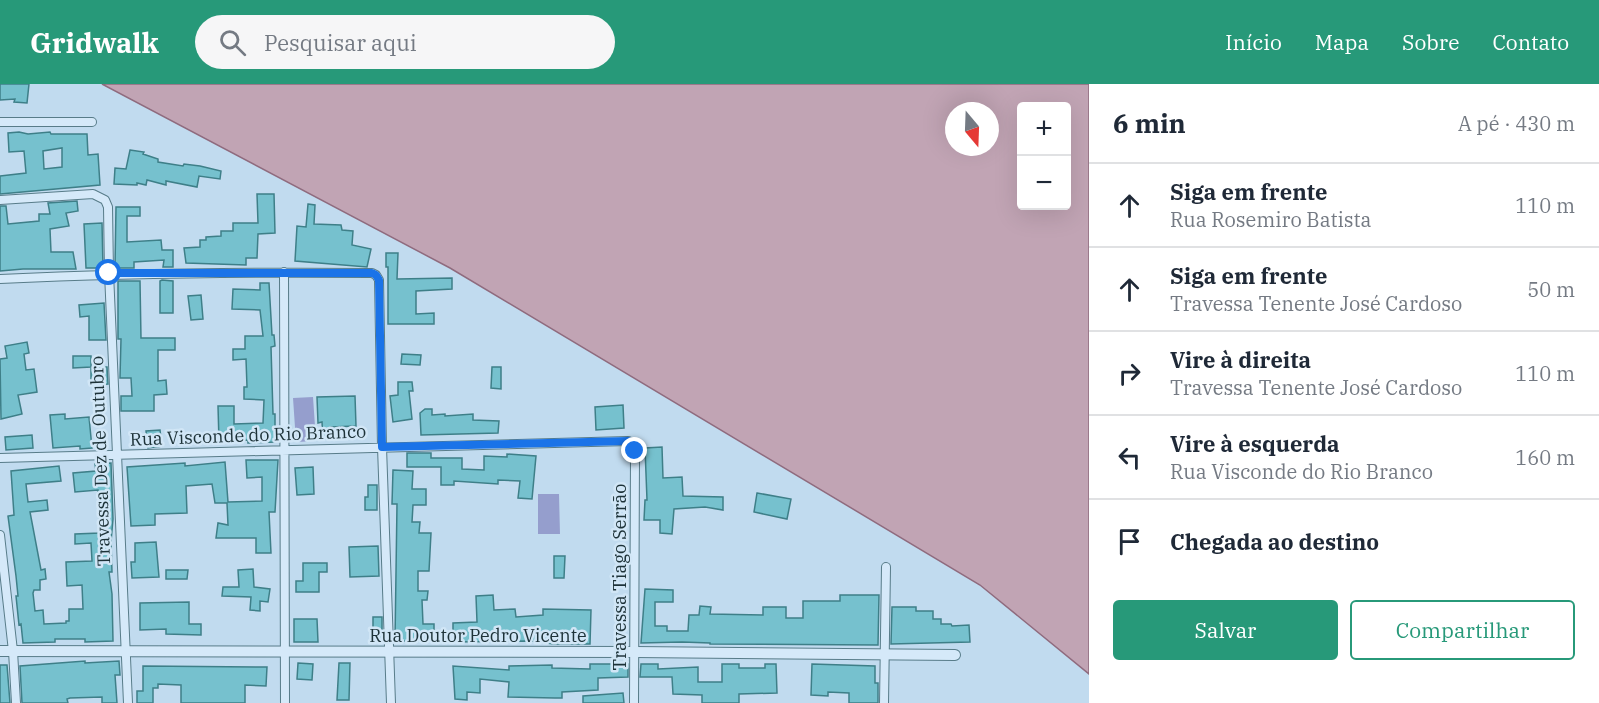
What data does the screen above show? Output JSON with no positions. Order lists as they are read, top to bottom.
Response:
{
  "streets": {
    "street": [
      "Rua Visconde do Rio Branco",
      "Travessa Dez de Outubro",
      "Travessa Tiago Serrão",
      "Rua Doutor Pedro Vicente"
    ]
  },
  "crossings": [
    ["Rua Visconde do Rio Branco", "Travessa Dez de Outubro"],
    ["Rua Visconde do Rio Branco", "Travessa Tiago Serrão"],
    ["Travessa Dez de Outubro", "Rua Doutor Pedro Vicente"],
    ["Travessa Tiago Serrão", "Rua Doutor Pedro Vicente"]
  ],
  "north": "bottom",
  "page": {
    "header": "Gridwalk",
    "search": "Pesquisar aqui",
    "nav": [
      "Início",
      "Mapa",
      "Sobre",
      "Contato"
    ],
    "heading": ["6 min", "A pé · 430 m"],
    "map_buttons": ["+", "−"],
    "list": [
      ["Siga em frente", "Rua Rosemiro Batista", "110 m"],
      ["Siga em frente", "Travessa Tenente José Cardoso", "50 m"],
      ["Vire à direita", "Travessa Tenente José Cardoso", "110 m"],
      ["Vire à esquerda", "Rua Visconde do Rio Branco", "160 m"],
      "Chegada ao destino"
    ],
    "buttons": ["Salvar", "Compartilhar"]
  }
}
